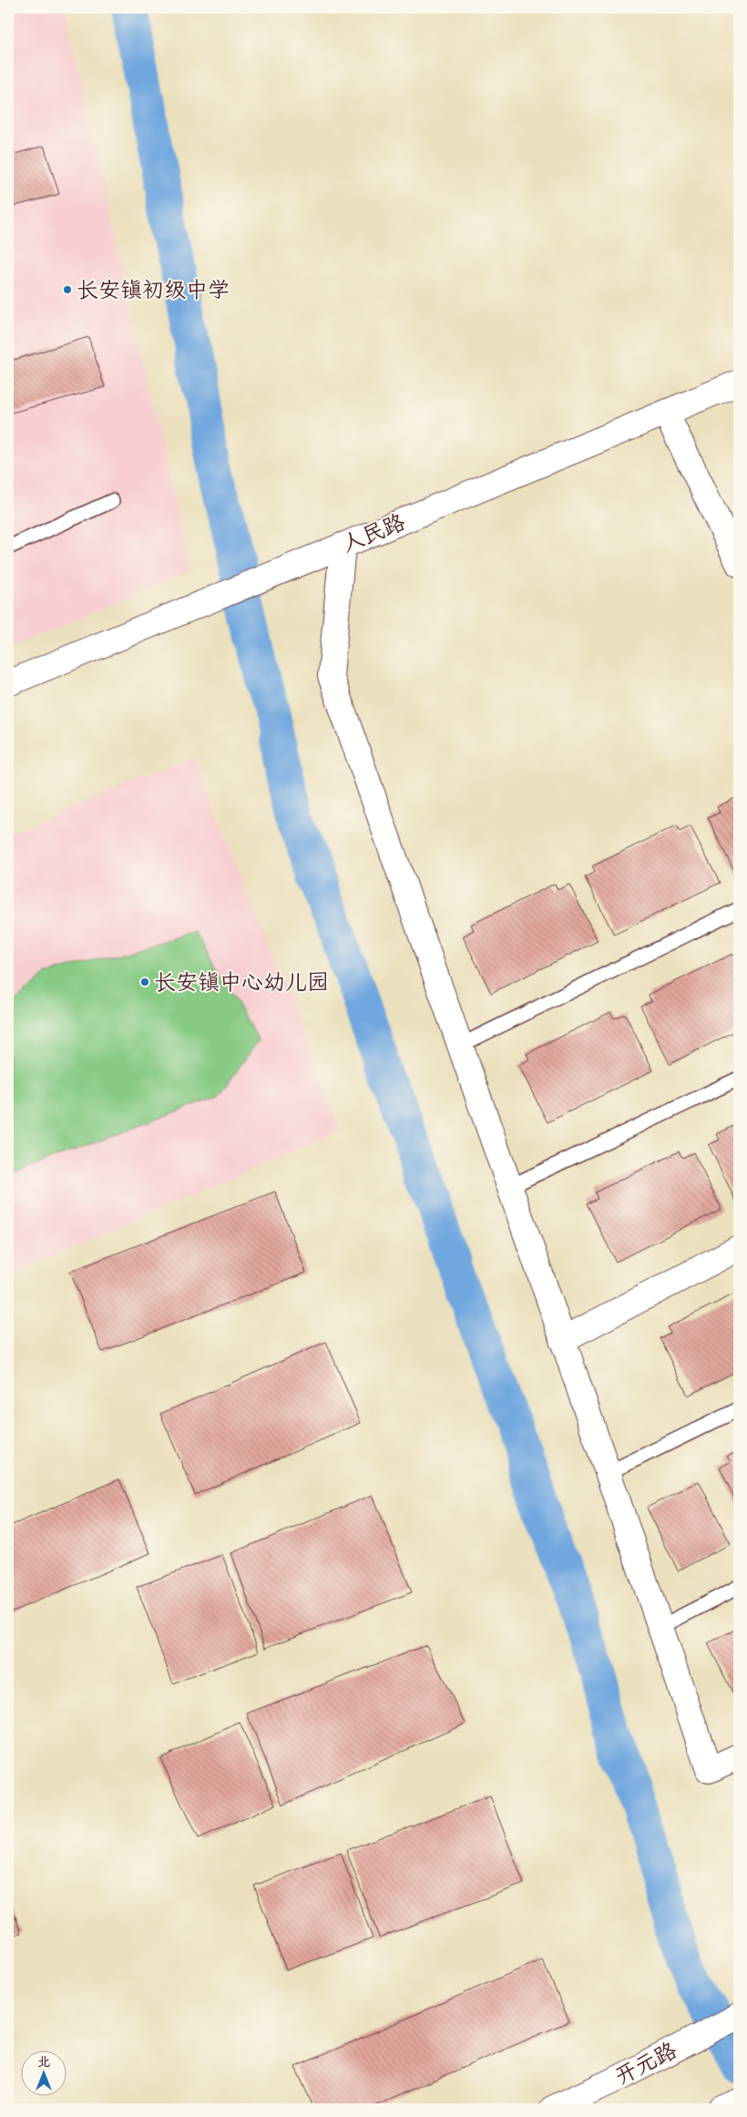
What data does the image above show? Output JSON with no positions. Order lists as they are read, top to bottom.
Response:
{
  "streets": {
    "street": ["人民路", "开元路"]
  },
  "places": ["长安镇初级中学", "长安镇中心幼儿园"],
  "north": "top"
}
